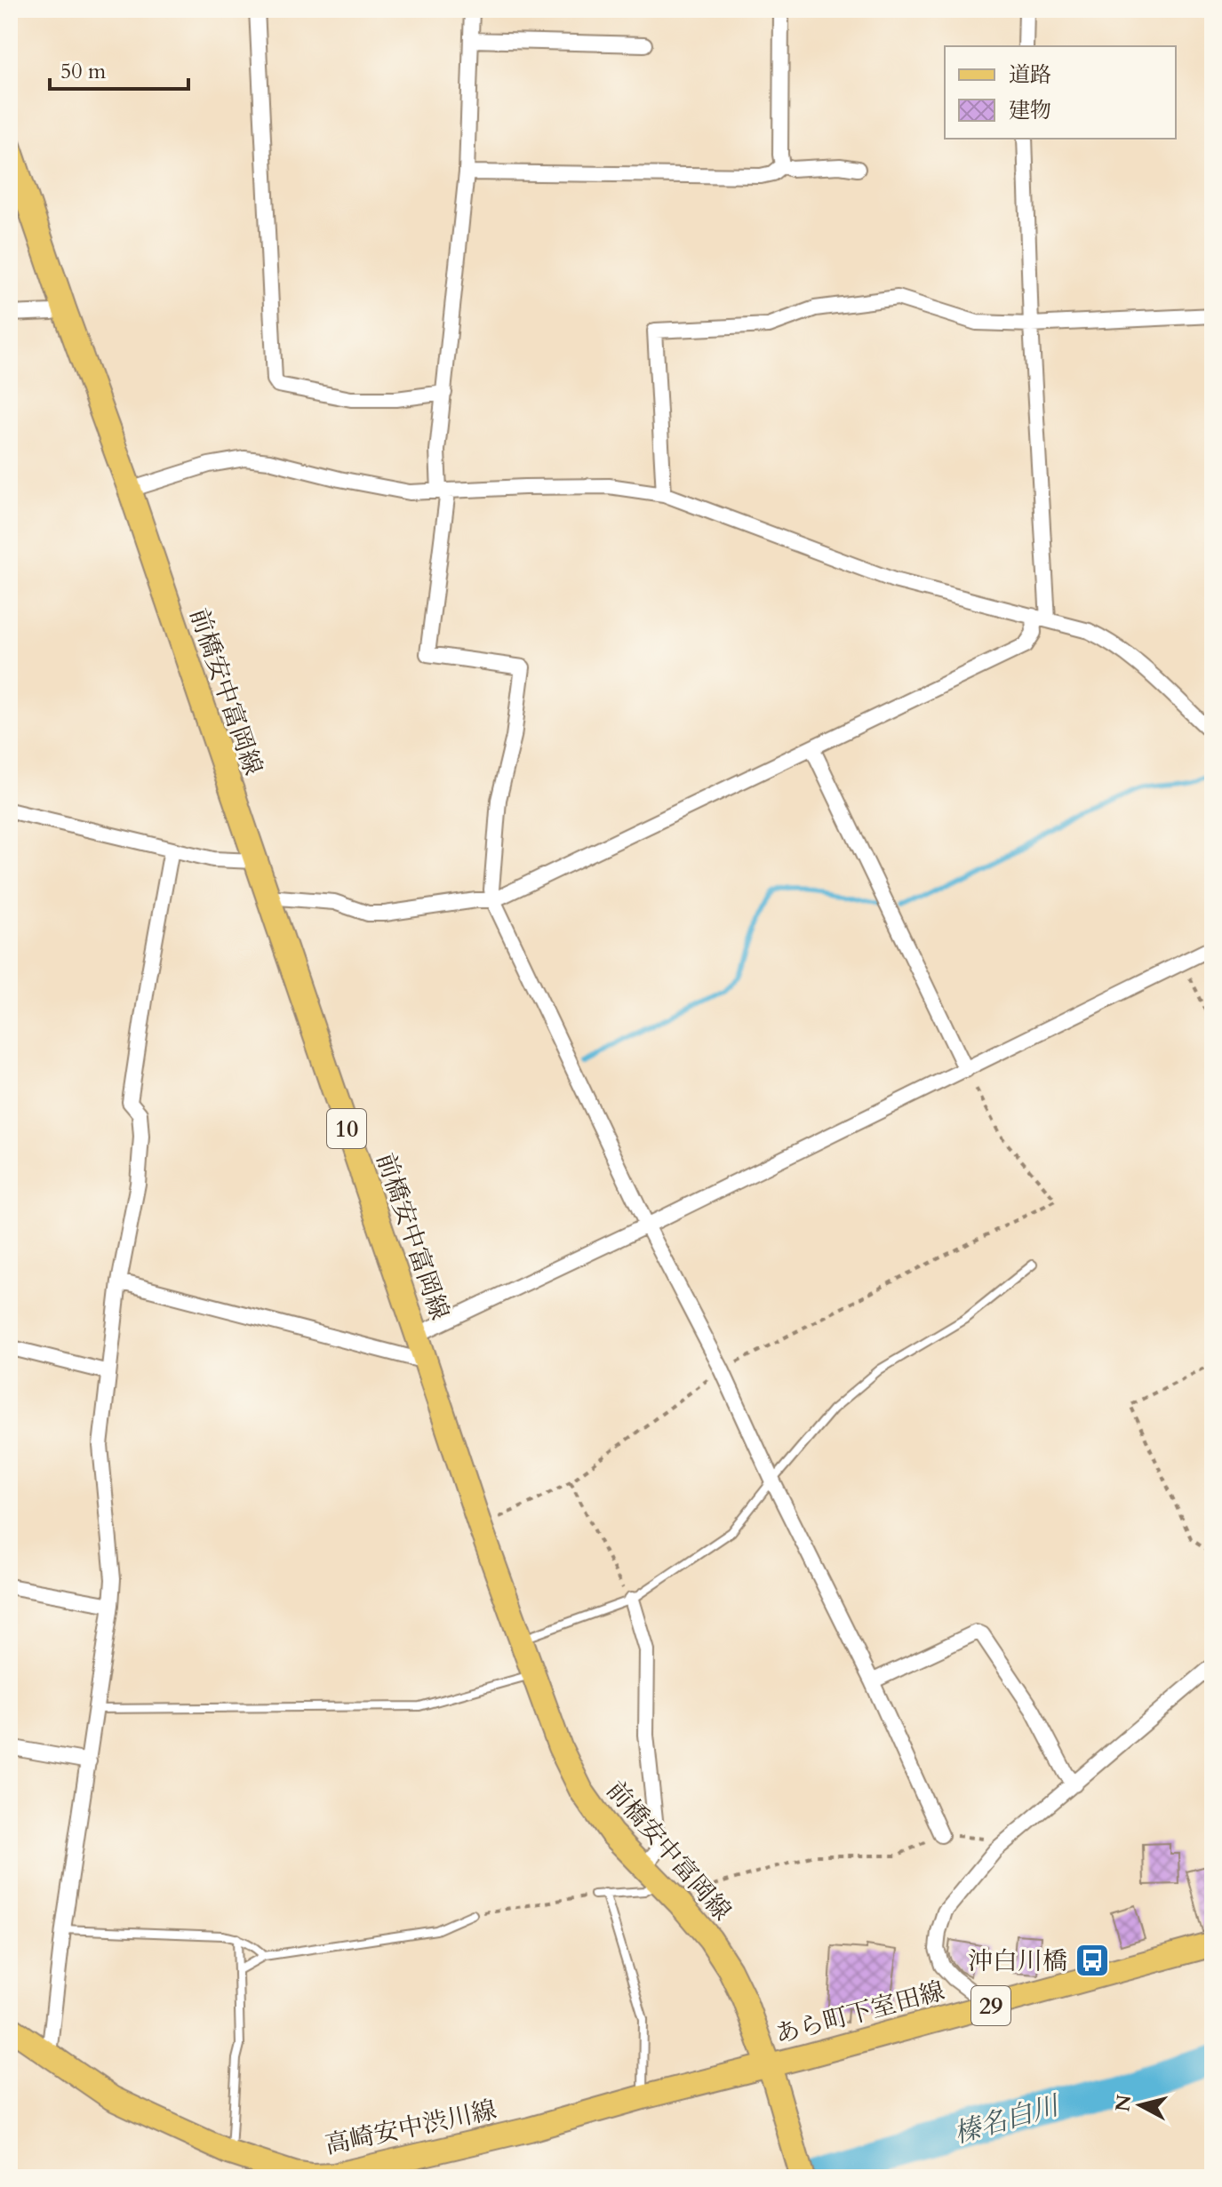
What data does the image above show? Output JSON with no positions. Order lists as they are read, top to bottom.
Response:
{
  "streets": {
    "main road": [
      "前橋安中富岡線",
      "10",
      "29",
      "あら町下室田線",
      "高崎安中渋川線"
    ]
  },
  "crossings": [
    ["前橋安中富岡線", "あら町下室田線"],
    ["前橋安中富岡線", "高崎安中渋川線"],
    ["あら町下室田線", "高崎安中渋川線"]
  ],
  "water": ["榛名白川"],
  "places": {
    "bus stop": ["沖白川橋"]
  },
  "legend": ["道路", "建物"],
  "scale_bar": "50 m",
  "north": "left"
}
